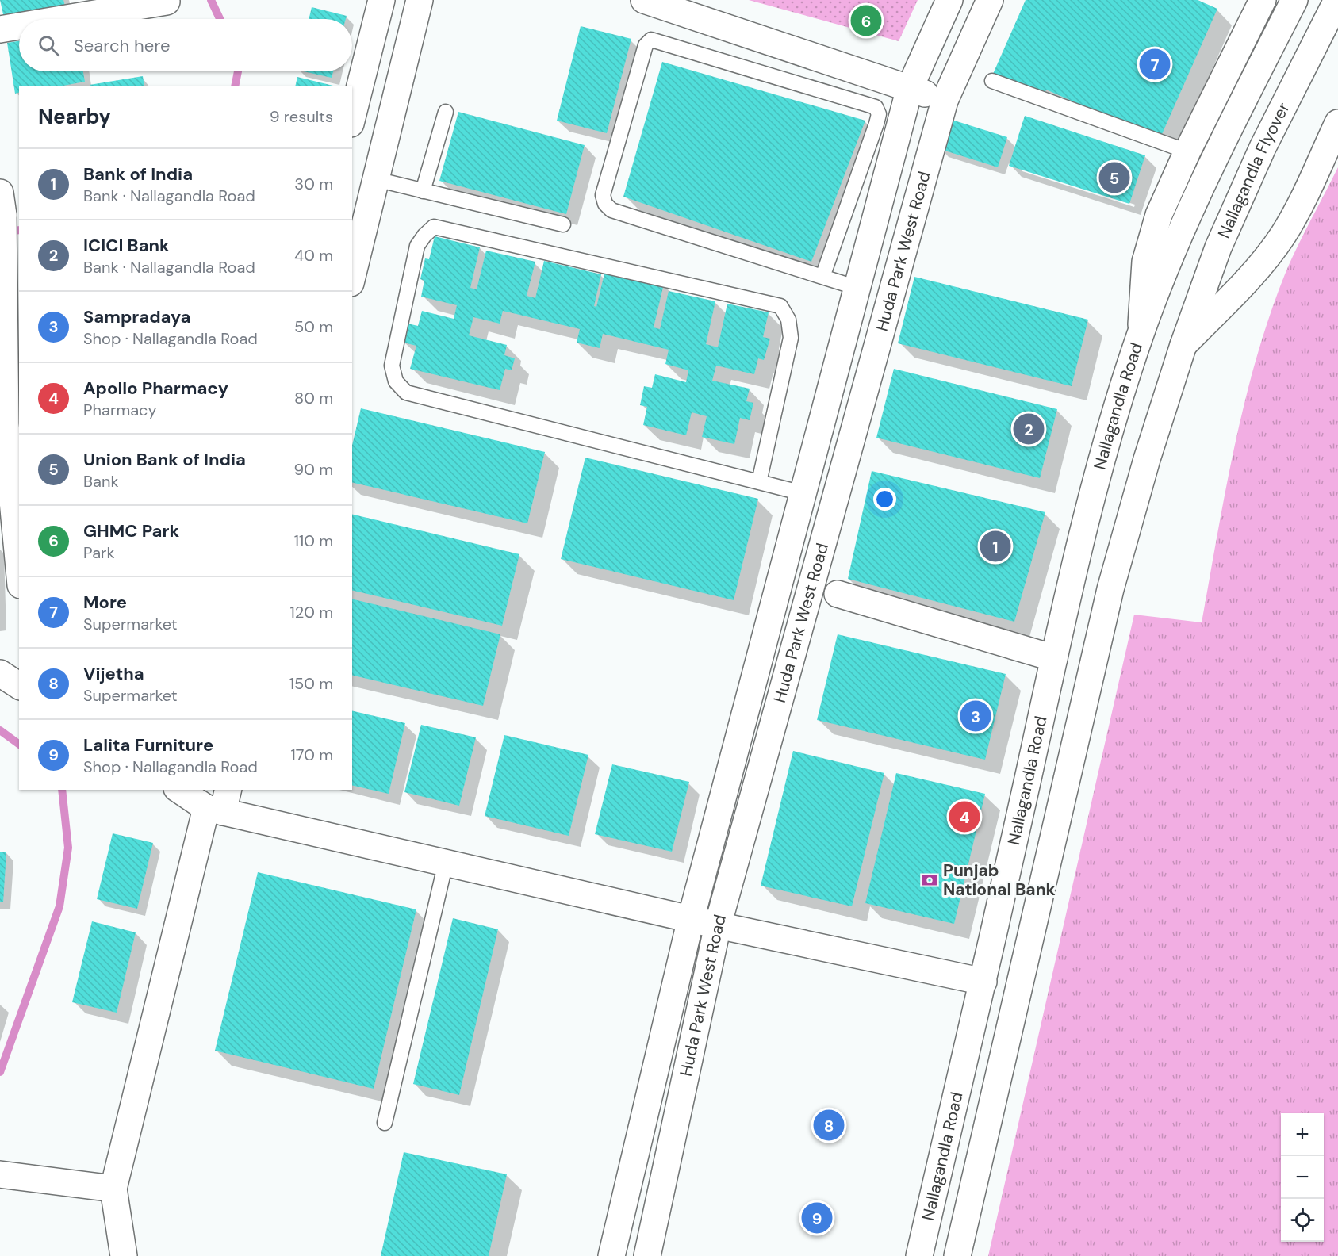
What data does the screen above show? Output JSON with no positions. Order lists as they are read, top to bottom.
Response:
{
  "streets": {
    "street": ["Nallagandla Flyover", "Huda Park West Road", "Nallagandla Road"]
  },
  "places": {
    "bank": ["Punjab National Bank"]
  },
  "page": {
    "pins": [
      "6",
      "7",
      "5",
      "2",
      "1",
      "3",
      "4",
      "8",
      "9"
    ],
    "search": "Search here",
    "heading": ["Nearby", "9 results"],
    "list": [
      {
        "mark": "1",
        "name": "Bank of India",
        "note": "Bank · Nallagandla Road",
        "value": "30 m"
      },
      {
        "mark": "2",
        "name": "ICICI Bank",
        "note": "Bank · Nallagandla Road",
        "value": "40 m"
      },
      {
        "mark": "3",
        "name": "Sampradaya",
        "note": "Shop · Nallagandla Road",
        "value": "50 m"
      },
      {
        "mark": "4",
        "name": "Apollo Pharmacy",
        "note": "Pharmacy",
        "value": "80 m"
      },
      {
        "mark": "5",
        "name": "Union Bank of India",
        "note": "Bank",
        "value": "90 m"
      },
      {
        "mark": "6",
        "name": "GHMC Park",
        "note": "Park",
        "value": "110 m"
      },
      {
        "mark": "7",
        "name": "More",
        "note": "Supermarket",
        "value": "120 m"
      },
      {
        "mark": "8",
        "name": "Vijetha",
        "note": "Supermarket",
        "value": "150 m"
      },
      {
        "mark": "9",
        "name": "Lalita Furniture",
        "note": "Shop · Nallagandla Road",
        "value": "170 m"
      }
    ],
    "map_buttons": ["+", "−"]
  }
}
